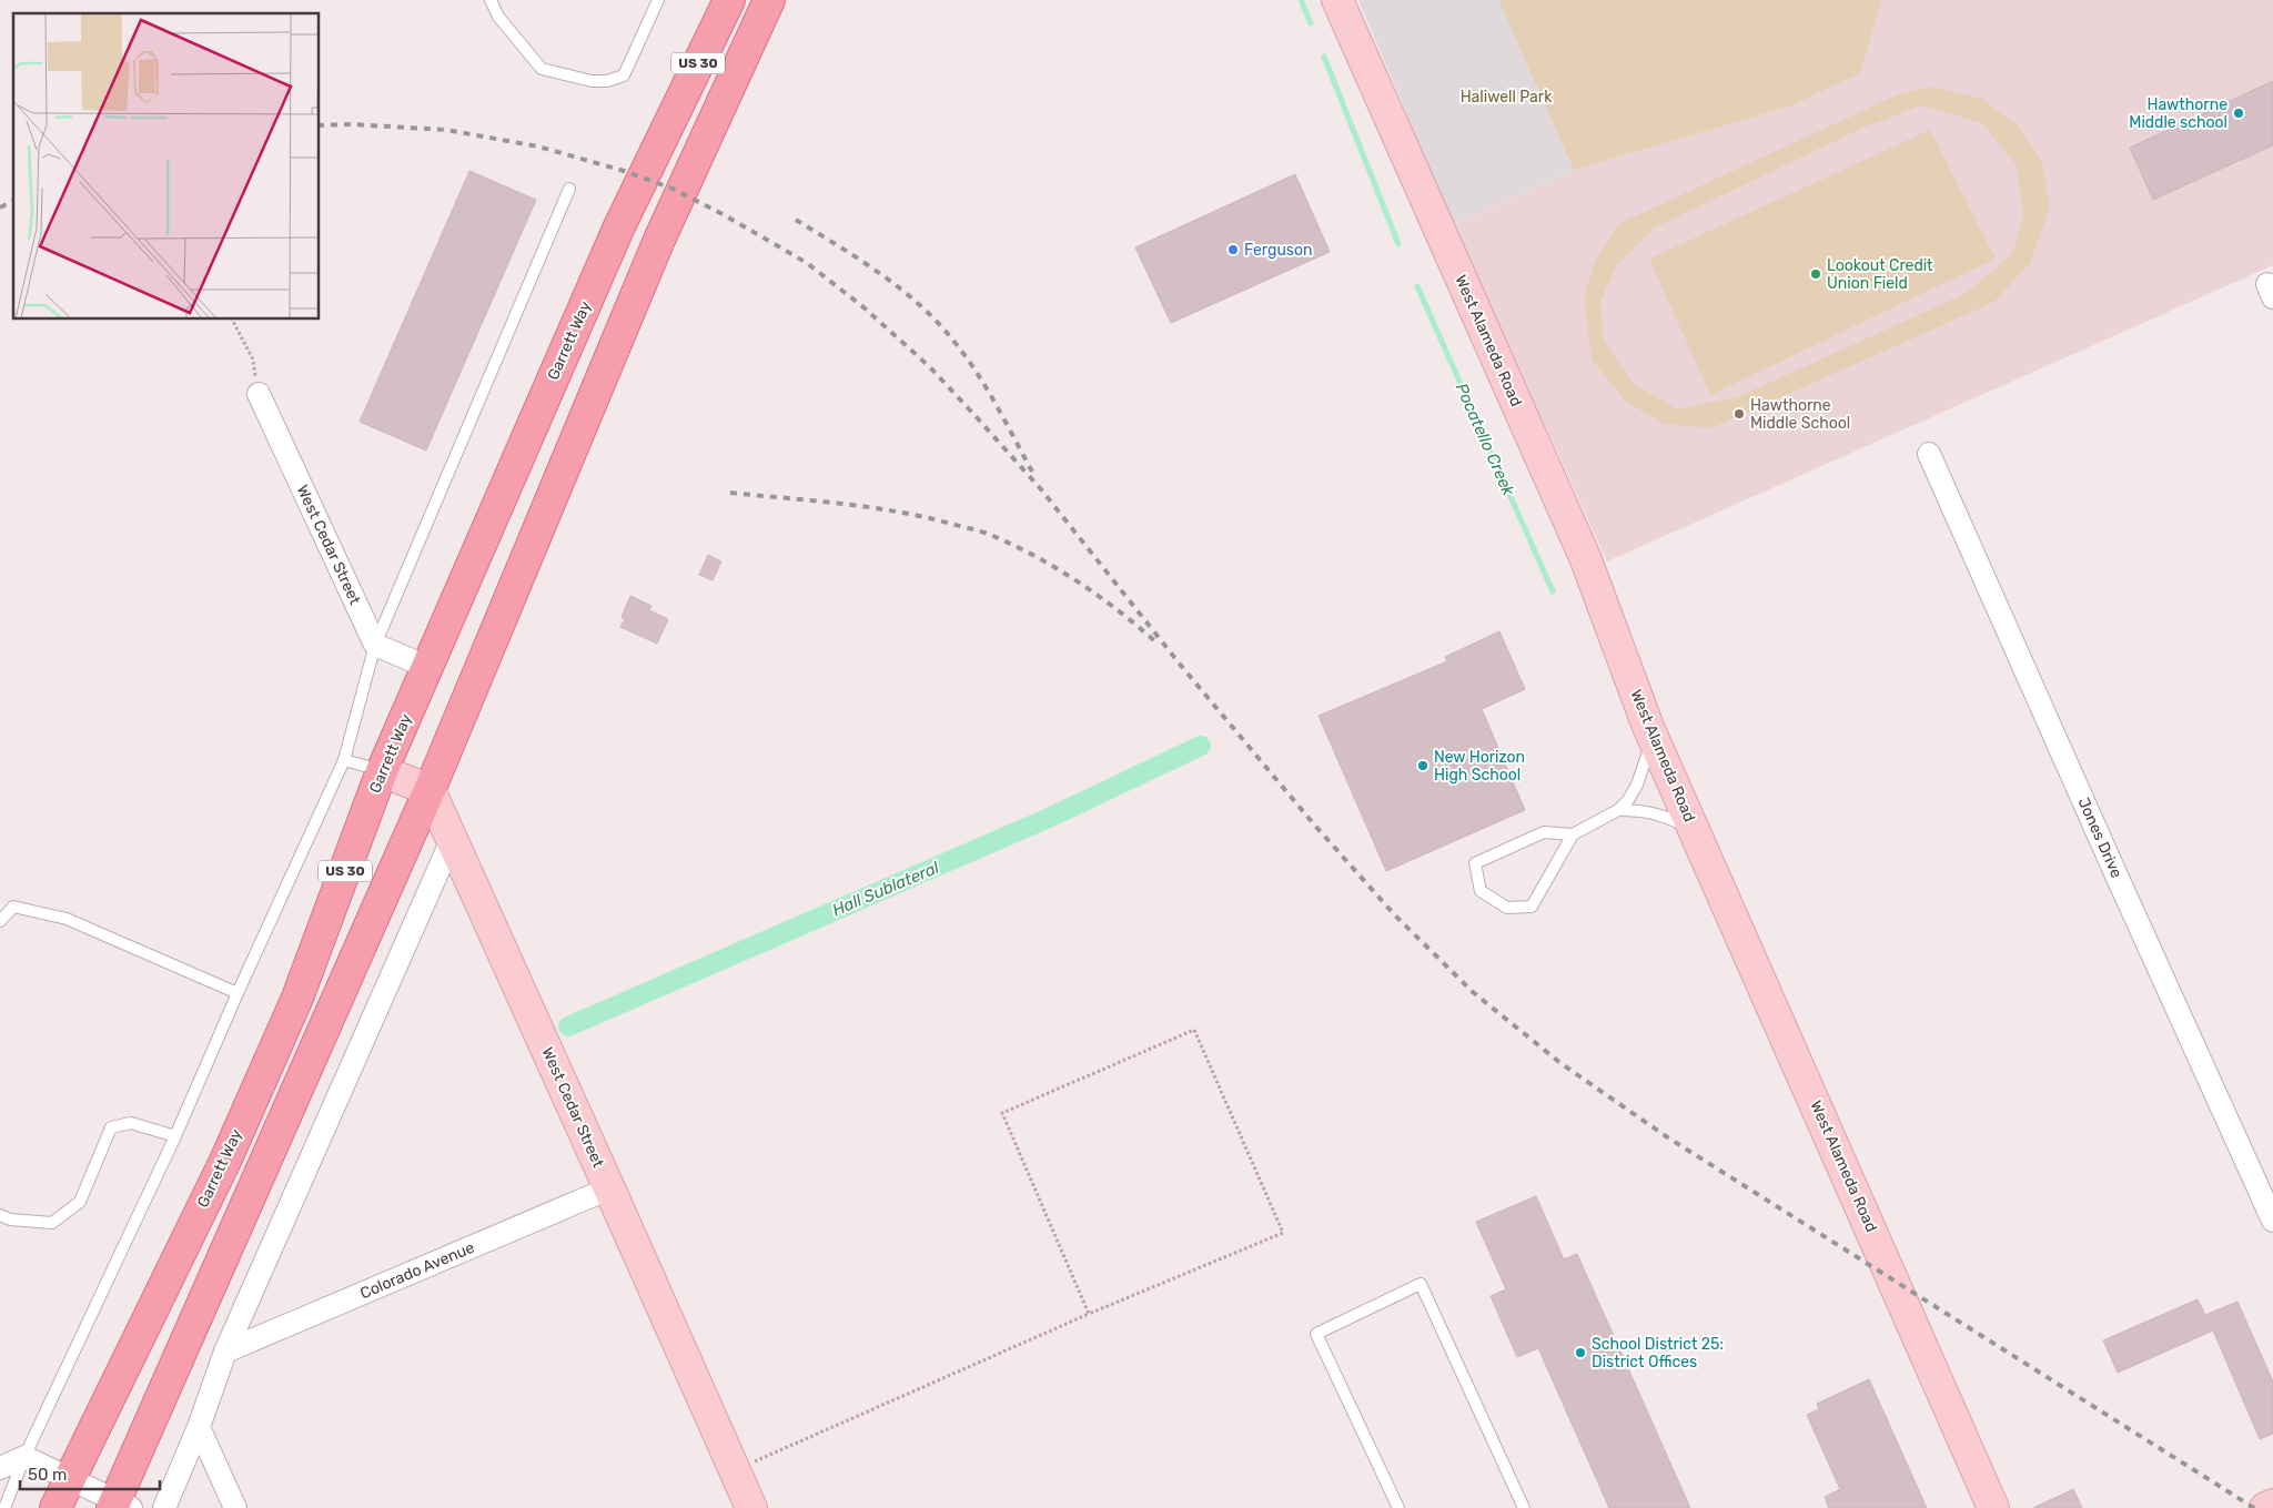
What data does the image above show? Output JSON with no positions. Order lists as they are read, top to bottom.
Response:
{
  "streets": {
    "main road": [
      "US 30",
      "Garrett Way",
      "West Alameda Road",
      "West Cedar Street"
    ],
    "street": ["Jones Drive", "Colorado Avenue"]
  },
  "crossings": [
    ["US 30", "West Cedar Street"],
    ["West Cedar Street", "Colorado Avenue"]
  ],
  "water": ["Pocatello Creek", "Hall Sublateral"],
  "parks": ["Haliwell Park"],
  "places": [
    "Hawthorne Middle school",
    "Ferguson",
    "Lookout Credit Union Field",
    "Hawthorne Middle School",
    "New Horizon High School",
    "School District 25: District Offices"
  ],
  "scale_bar": "50 m"
}
